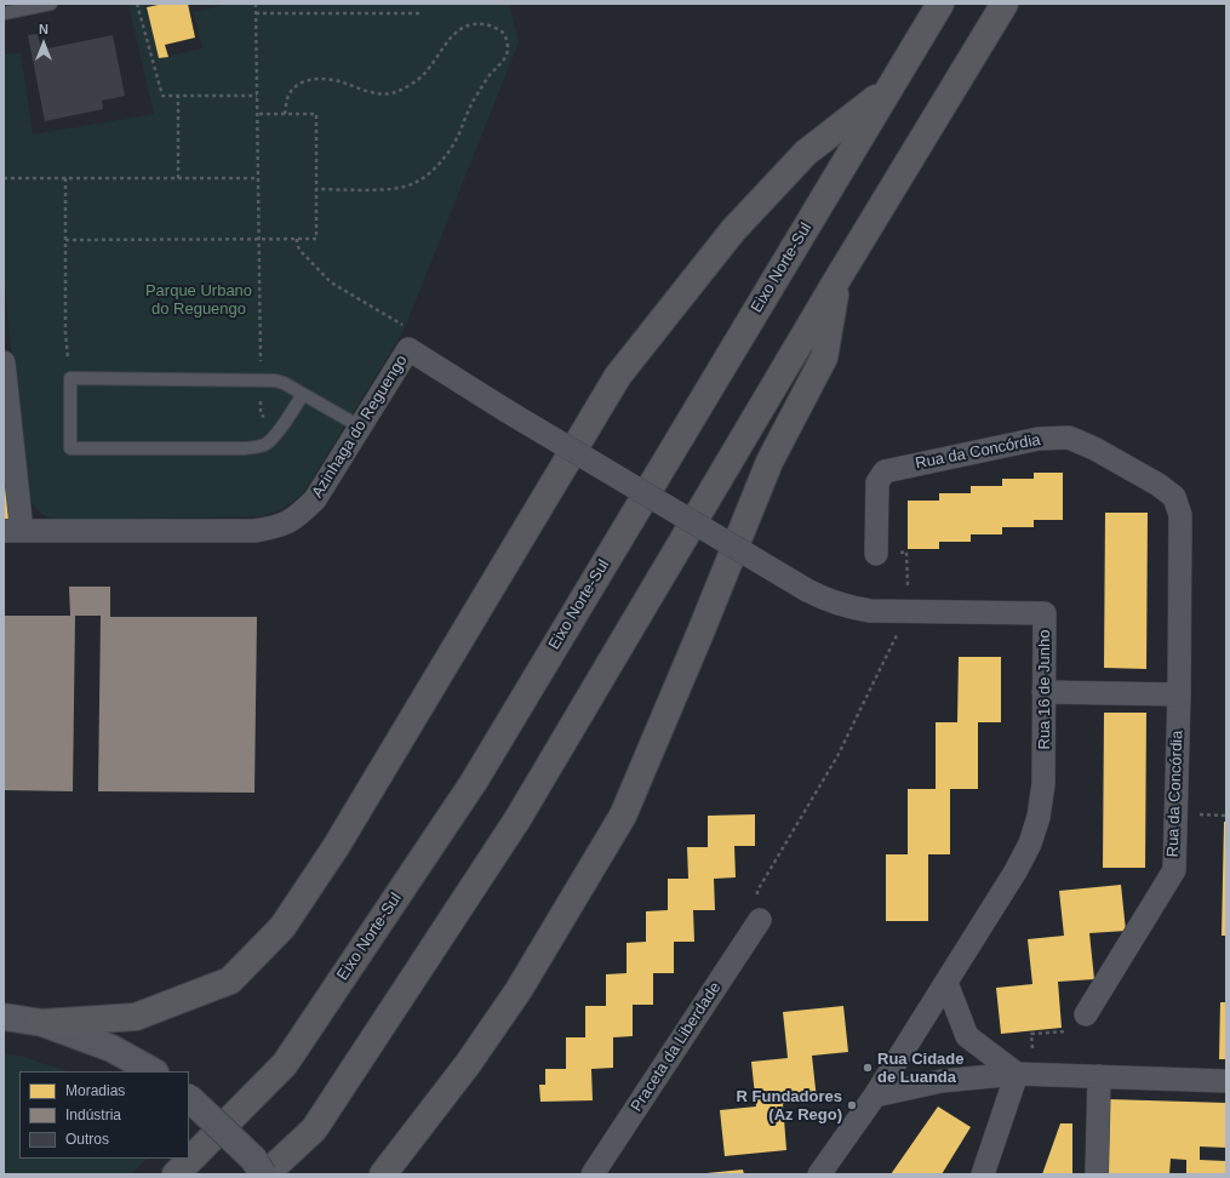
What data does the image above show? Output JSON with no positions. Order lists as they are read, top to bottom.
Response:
{
  "streets": {
    "highway": ["Eixo Norte-Sul"],
    "street": [
      "Azinhaga do Reguengo",
      "Rua da Concórdia",
      "Rua 16 de Junho",
      "Praceta da Liberdade"
    ]
  },
  "crossings": [
    ["Azinhaga do Reguengo", "Rua 16 de Junho"]
  ],
  "parks": ["Parque Urbano do Reguengo"],
  "places": ["Rua Cidade de Luanda", "R Fundadores (Az Rego)"],
  "legend": ["Moradias", "Indústria", "Outros"],
  "north": "top"
}
